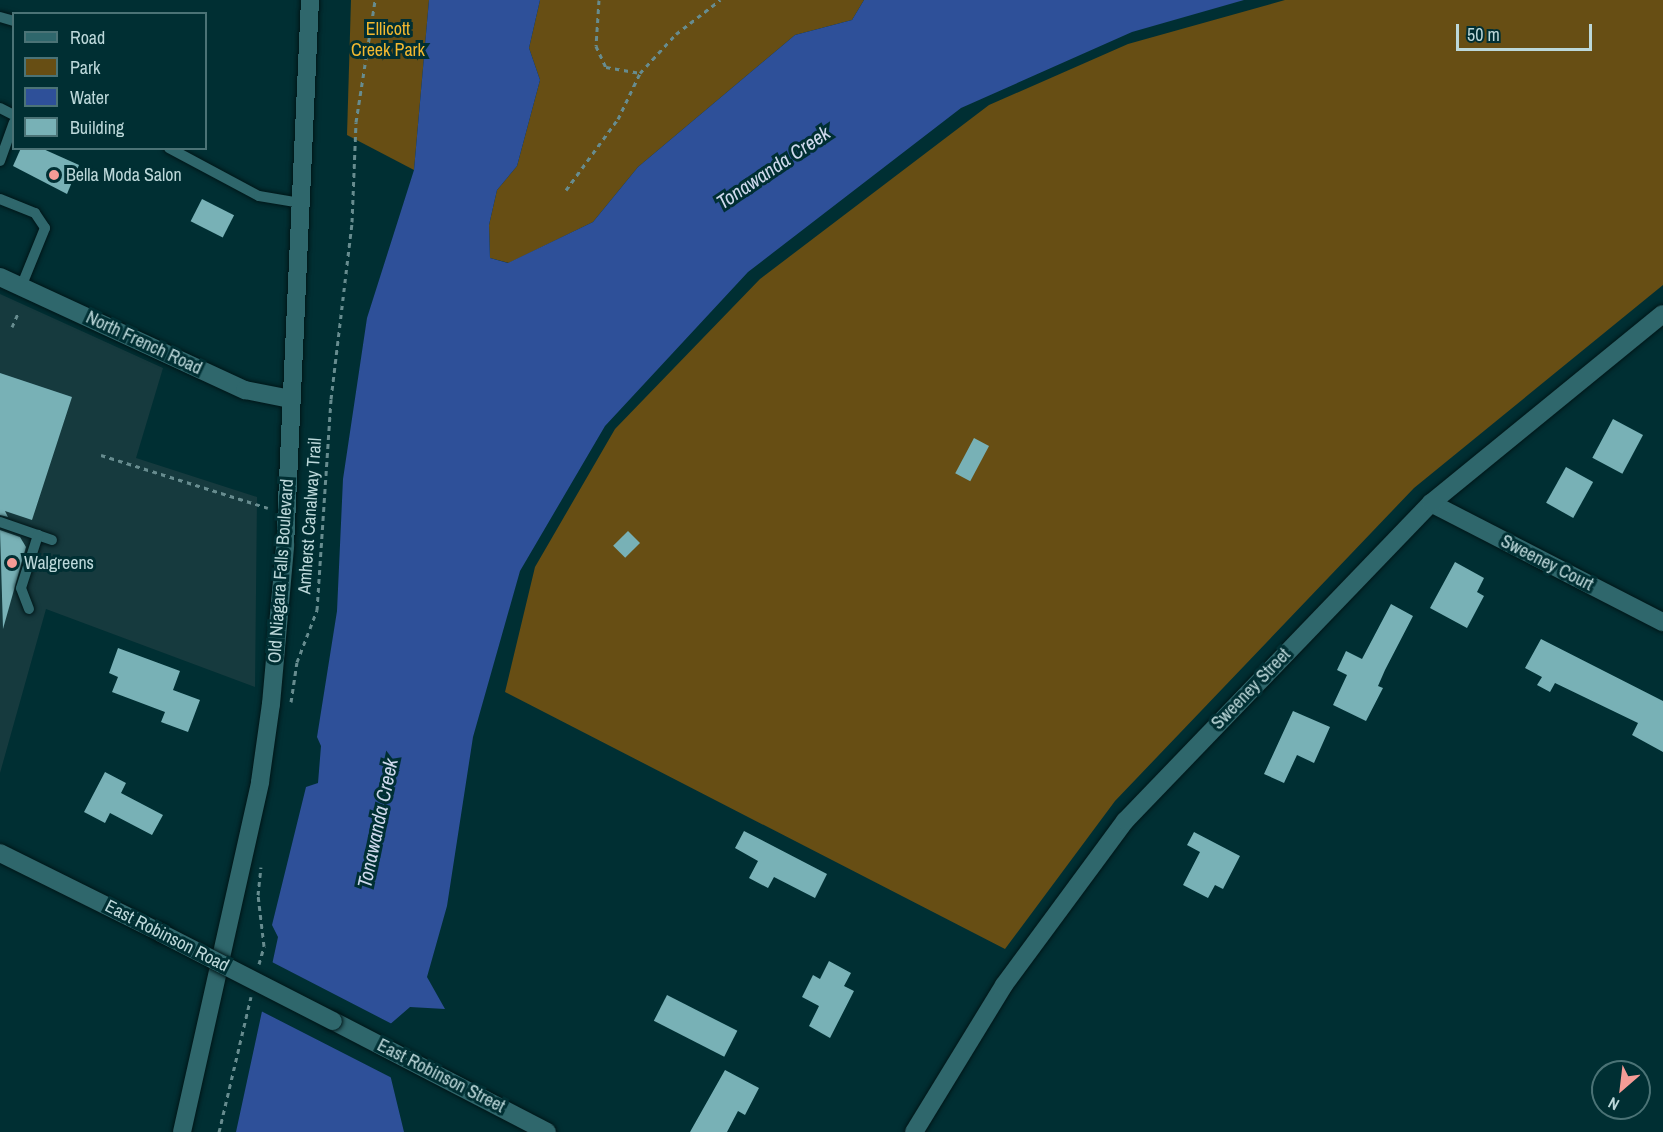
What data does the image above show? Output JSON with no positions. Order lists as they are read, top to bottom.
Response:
{
  "streets": {
    "street": [
      "North French Road",
      "Sweeney Court",
      "Old Niagara Falls Boulevard",
      "Sweeney Street",
      "East Robinson Road",
      "East Robinson Street"
    ],
    "path": ["Amherst Canalway Trail"]
  },
  "crossings": [
    ["North French Road", "Old Niagara Falls Boulevard"],
    ["Sweeney Court", "Sweeney Street"],
    ["East Robinson Road", "East Robinson Street"]
  ],
  "water": ["Tonawanda Creek"],
  "parks": ["Ellicott Creek Park"],
  "places": ["Bella Moda Salon", "Walgreens"],
  "legend": [
    "Road",
    "Park",
    "Water",
    "Building"
  ],
  "scale_bar": "50 m",
  "north": "bottom left"
}
